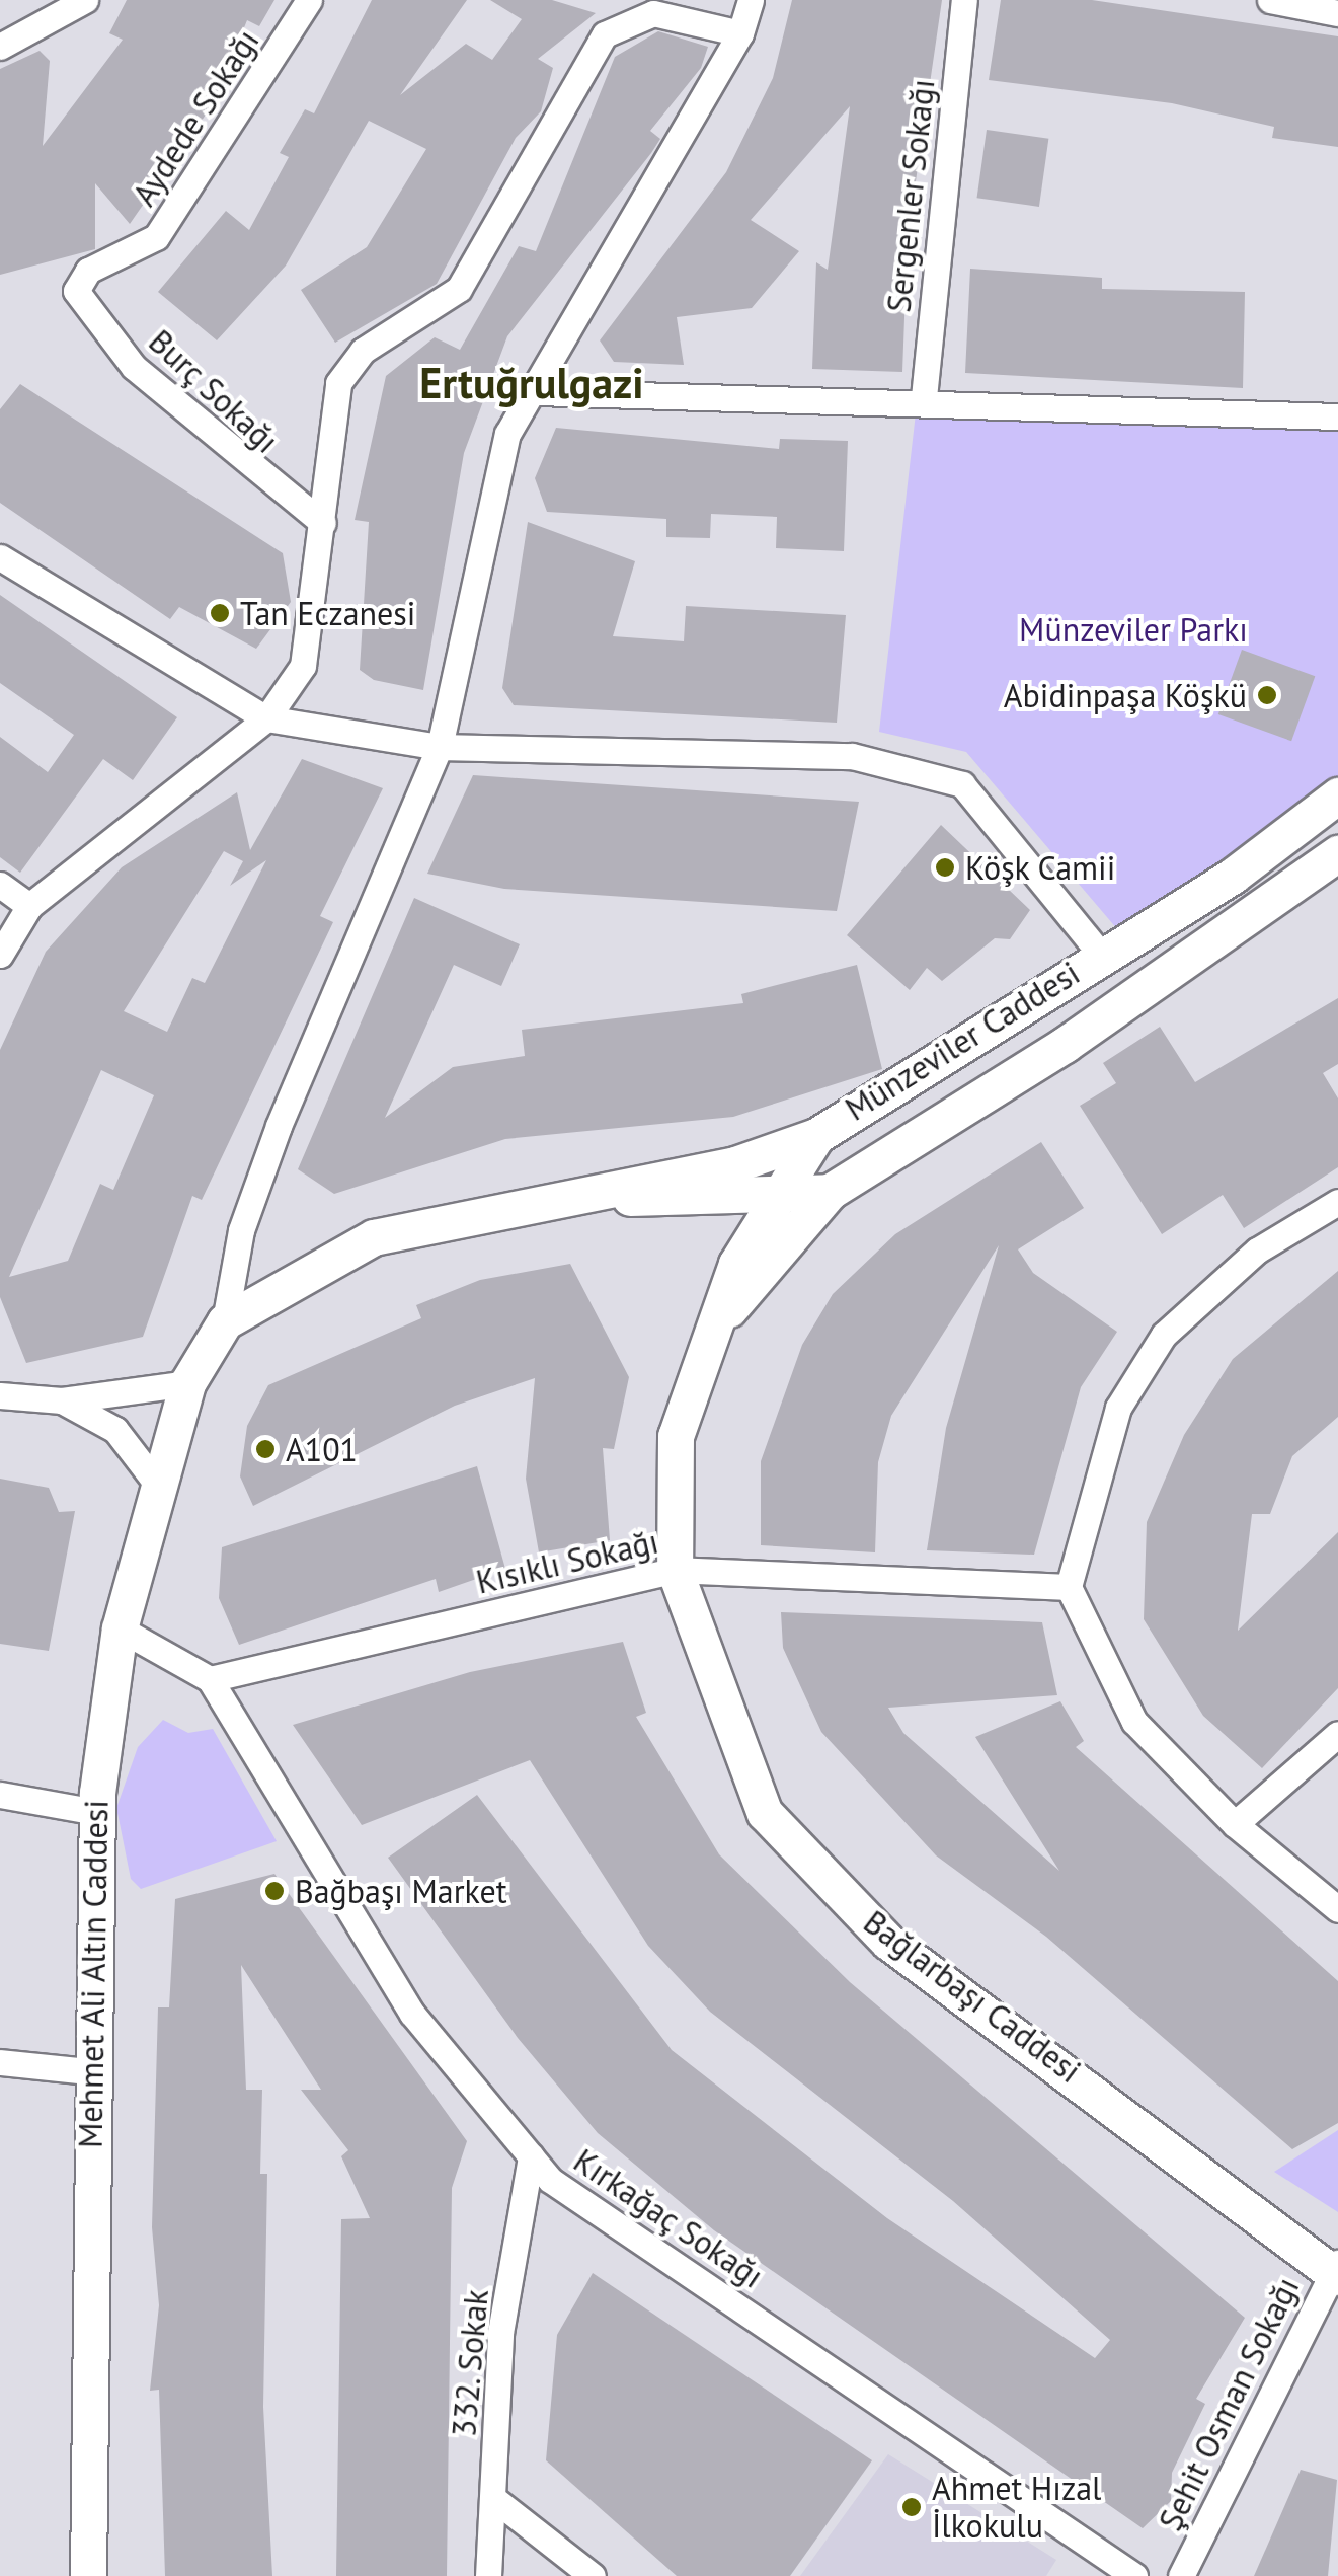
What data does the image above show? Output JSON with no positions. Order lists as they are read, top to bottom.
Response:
{
  "streets": {
    "street": [
      "Aydede Sokağı",
      "Sergenler Sokağı",
      "Burç Sokağı",
      "Münzeviler Caddesi",
      "Kısıklı Sokağı",
      "Mehmet Ali Altın Caddesi",
      "Bağlarbaşı Caddesi",
      "Kırkağaç Sokağı",
      "332. Sokak",
      "Şehit Osman Sokağı"
    ]
  },
  "crossings": [
    ["Aydede Sokağı", "Burç Sokağı"],
    ["Münzeviler Caddesi", "Mehmet Ali Altın Caddesi"],
    ["Münzeviler Caddesi", "Bağlarbaşı Caddesi"],
    ["Kısıklı Sokağı", "Bağlarbaşı Caddesi"],
    ["Kısıklı Sokağı", "Kırkağaç Sokağı"],
    ["Mehmet Ali Altın Caddesi", "Kırkağaç Sokağı"],
    ["Bağlarbaşı Caddesi", "Şehit Osman Sokağı"],
    ["Kırkağaç Sokağı", "332. Sokak"]
  ],
  "districts": ["Ertuğrulgazi"],
  "parks": ["Münzeviler Parkı"],
  "places": [
    "Tan Eczanesi",
    "Abidinpaşa Köşkü",
    "Köşk Camii",
    "A101",
    "Bağbaşı Market",
    "Ahmet Hızal İlkokulu"
  ]
}
